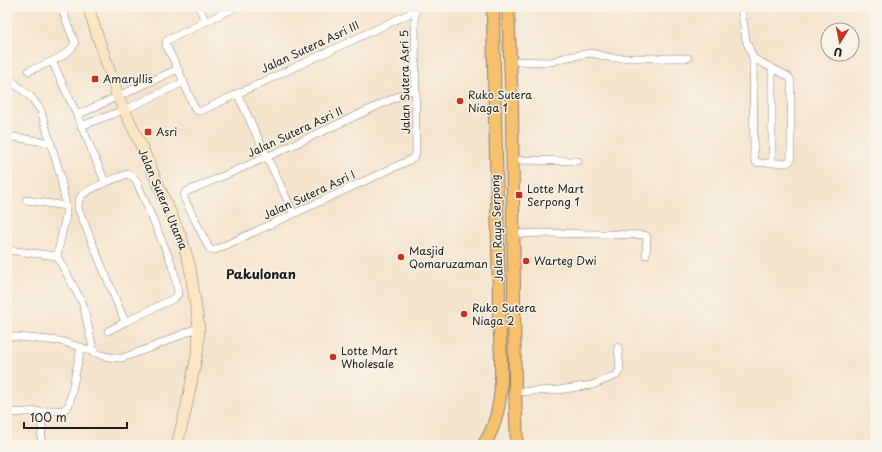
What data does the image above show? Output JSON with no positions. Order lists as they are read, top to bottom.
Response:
{
  "streets": {
    "main road": ["Jalan Raya Serpong"],
    "street": [
      "Jalan Sutera Asri III",
      "Jalan Sutera Asri 5",
      "Jalan Sutera Asri II",
      "Jalan Sutera Asri I",
      "Jalan Sutera Utama"
    ]
  },
  "crossings": [
    ["Jalan Sutera Asri III", "Jalan Sutera Asri 5"],
    ["Jalan Sutera Asri 5", "Jalan Sutera Asri II"],
    ["Jalan Sutera Asri 5", "Jalan Sutera Asri I"],
    ["Jalan Sutera Asri II", "Jalan Sutera Asri I"]
  ],
  "districts": ["Pakulonan"],
  "places": {
    "transit": ["Amaryllis", "Asri", "Lotte Mart Serpong 1"],
    "other": [
      "Ruko Sutera Niaga 1",
      "Masjid Qomaruzaman",
      "Warteg Dwi",
      "Ruko Sutera Niaga 2",
      "Lotte Mart Wholesale"
    ]
  },
  "scale_bar": "100 m",
  "north": "bottom"
}
